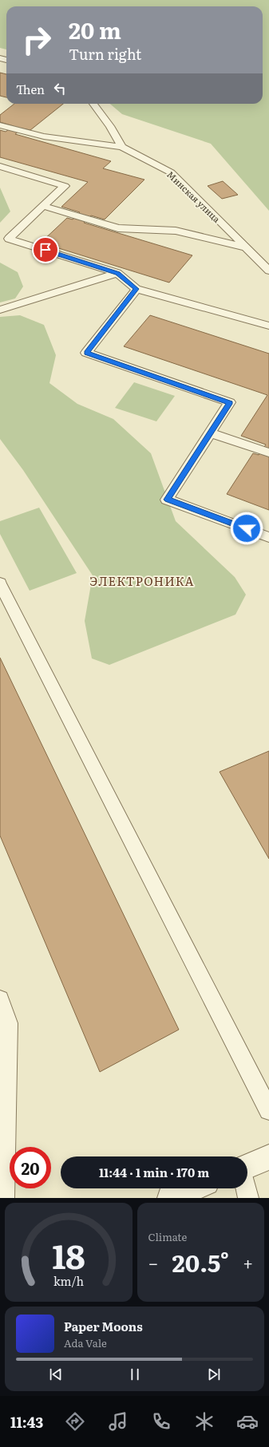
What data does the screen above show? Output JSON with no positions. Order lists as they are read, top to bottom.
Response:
{
  "streets": {
    "lane": ["Минская улица"]
  },
  "districts": ["ЭЛЕКТРОНИКА"],
  "page": {
    "turn": ["20 m", "Turn right"],
    "then": "Then",
    "limit": "20",
    "trip": "11:44 · 1 min · 170 m",
    "tile": "Climate",
    "heat": ["−", "20.5°", "+"],
    "song": ["Paper Moons", "Ada Vale"],
    "tabs": "11:43",
    "gauge": ["18", "km/h"]
  }
}
